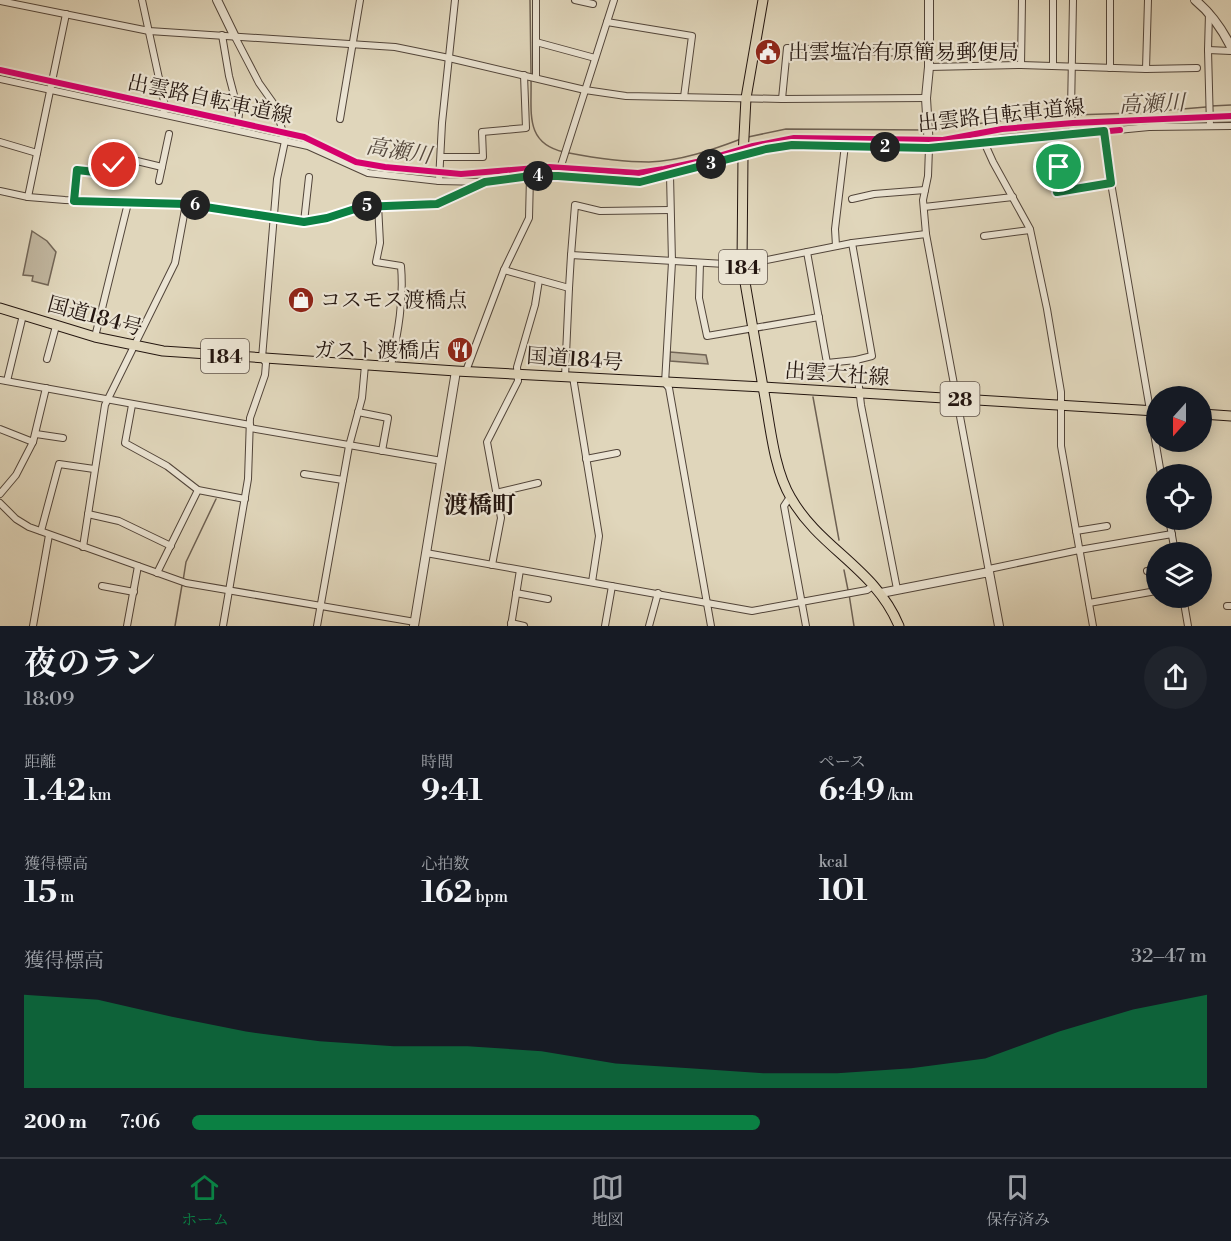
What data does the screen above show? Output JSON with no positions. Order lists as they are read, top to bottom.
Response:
{
  "streets": {
    "main road": [
      "184",
      "国道184号",
      "出雲大社線",
      "28"
    ],
    "cycle path": ["出雲路自転車道線"]
  },
  "crossings": [
    ["184", "国道184号"],
    ["184", "出雲大社線"],
    ["国道184号", "出雲大社線"]
  ],
  "districts": ["渡橋町"],
  "water": ["高瀬川"],
  "places": {
    "public building": ["出雲塩冶有原簡易郵便局"],
    "shop": ["コスモス渡橋点"],
    "restaurant": ["ガスト渡橋店"]
  },
  "north": "bottom",
  "page": {
    "pins": [
      "2",
      "3",
      "4",
      "6",
      "5"
    ],
    "heading": ["夜のラン", "18:09"],
    "stats": [
      ["距離", "1.42 km"],
      ["時間", "9:41"],
      ["ペース", "6:49 /km"],
      ["獲得標高", "15 m"],
      ["心拍数", "162 bpm"],
      ["kcal", "101"]
    ],
    "chart": ["獲得標高", "32–47 m"],
    "list": [
      {
        "name": "200 m",
        "note": "7:06"
      }
    ],
    "tabs": ["ホーム", "地図", "保存済み"]
  }
}
